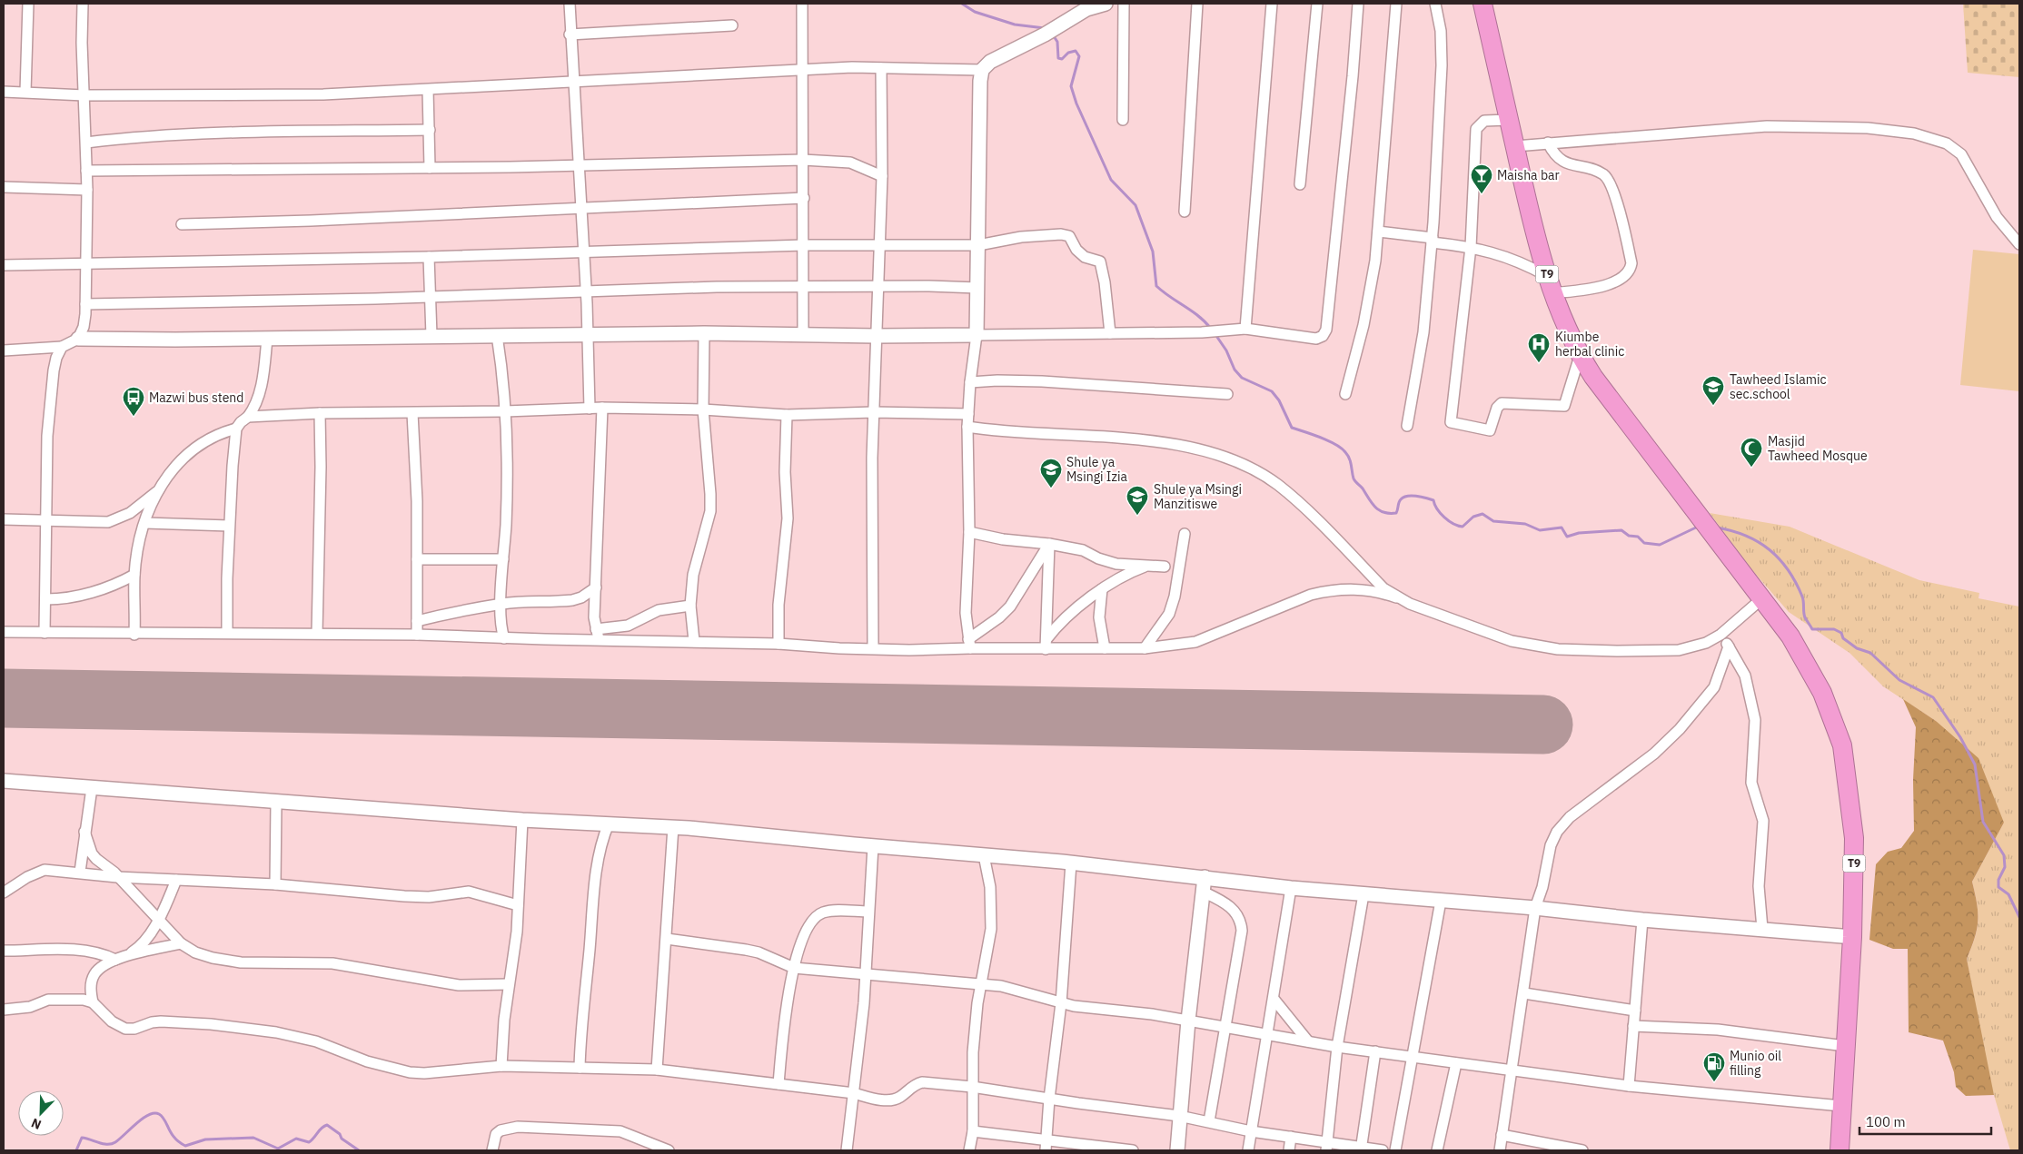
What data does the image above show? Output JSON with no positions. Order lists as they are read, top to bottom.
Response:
{
  "streets": {
    "highway": ["T9"]
  },
  "places": {
    "bar": ["Maisha bar"],
    "hospital": ["Kiumbe herbal clinic"],
    "school or university": ["Tawheed Islamic sec.school", "Shule ya Msingi Izia", "Shule ya Msingi Manzitiswe"],
    "bus stop": ["Mazwi bus stend"],
    "mosque": ["Masjid Tawheed Mosque"],
    "fuel station": ["Munio oil filling"]
  },
  "scale_bar": "100 m",
  "north": "bottom left"
}
